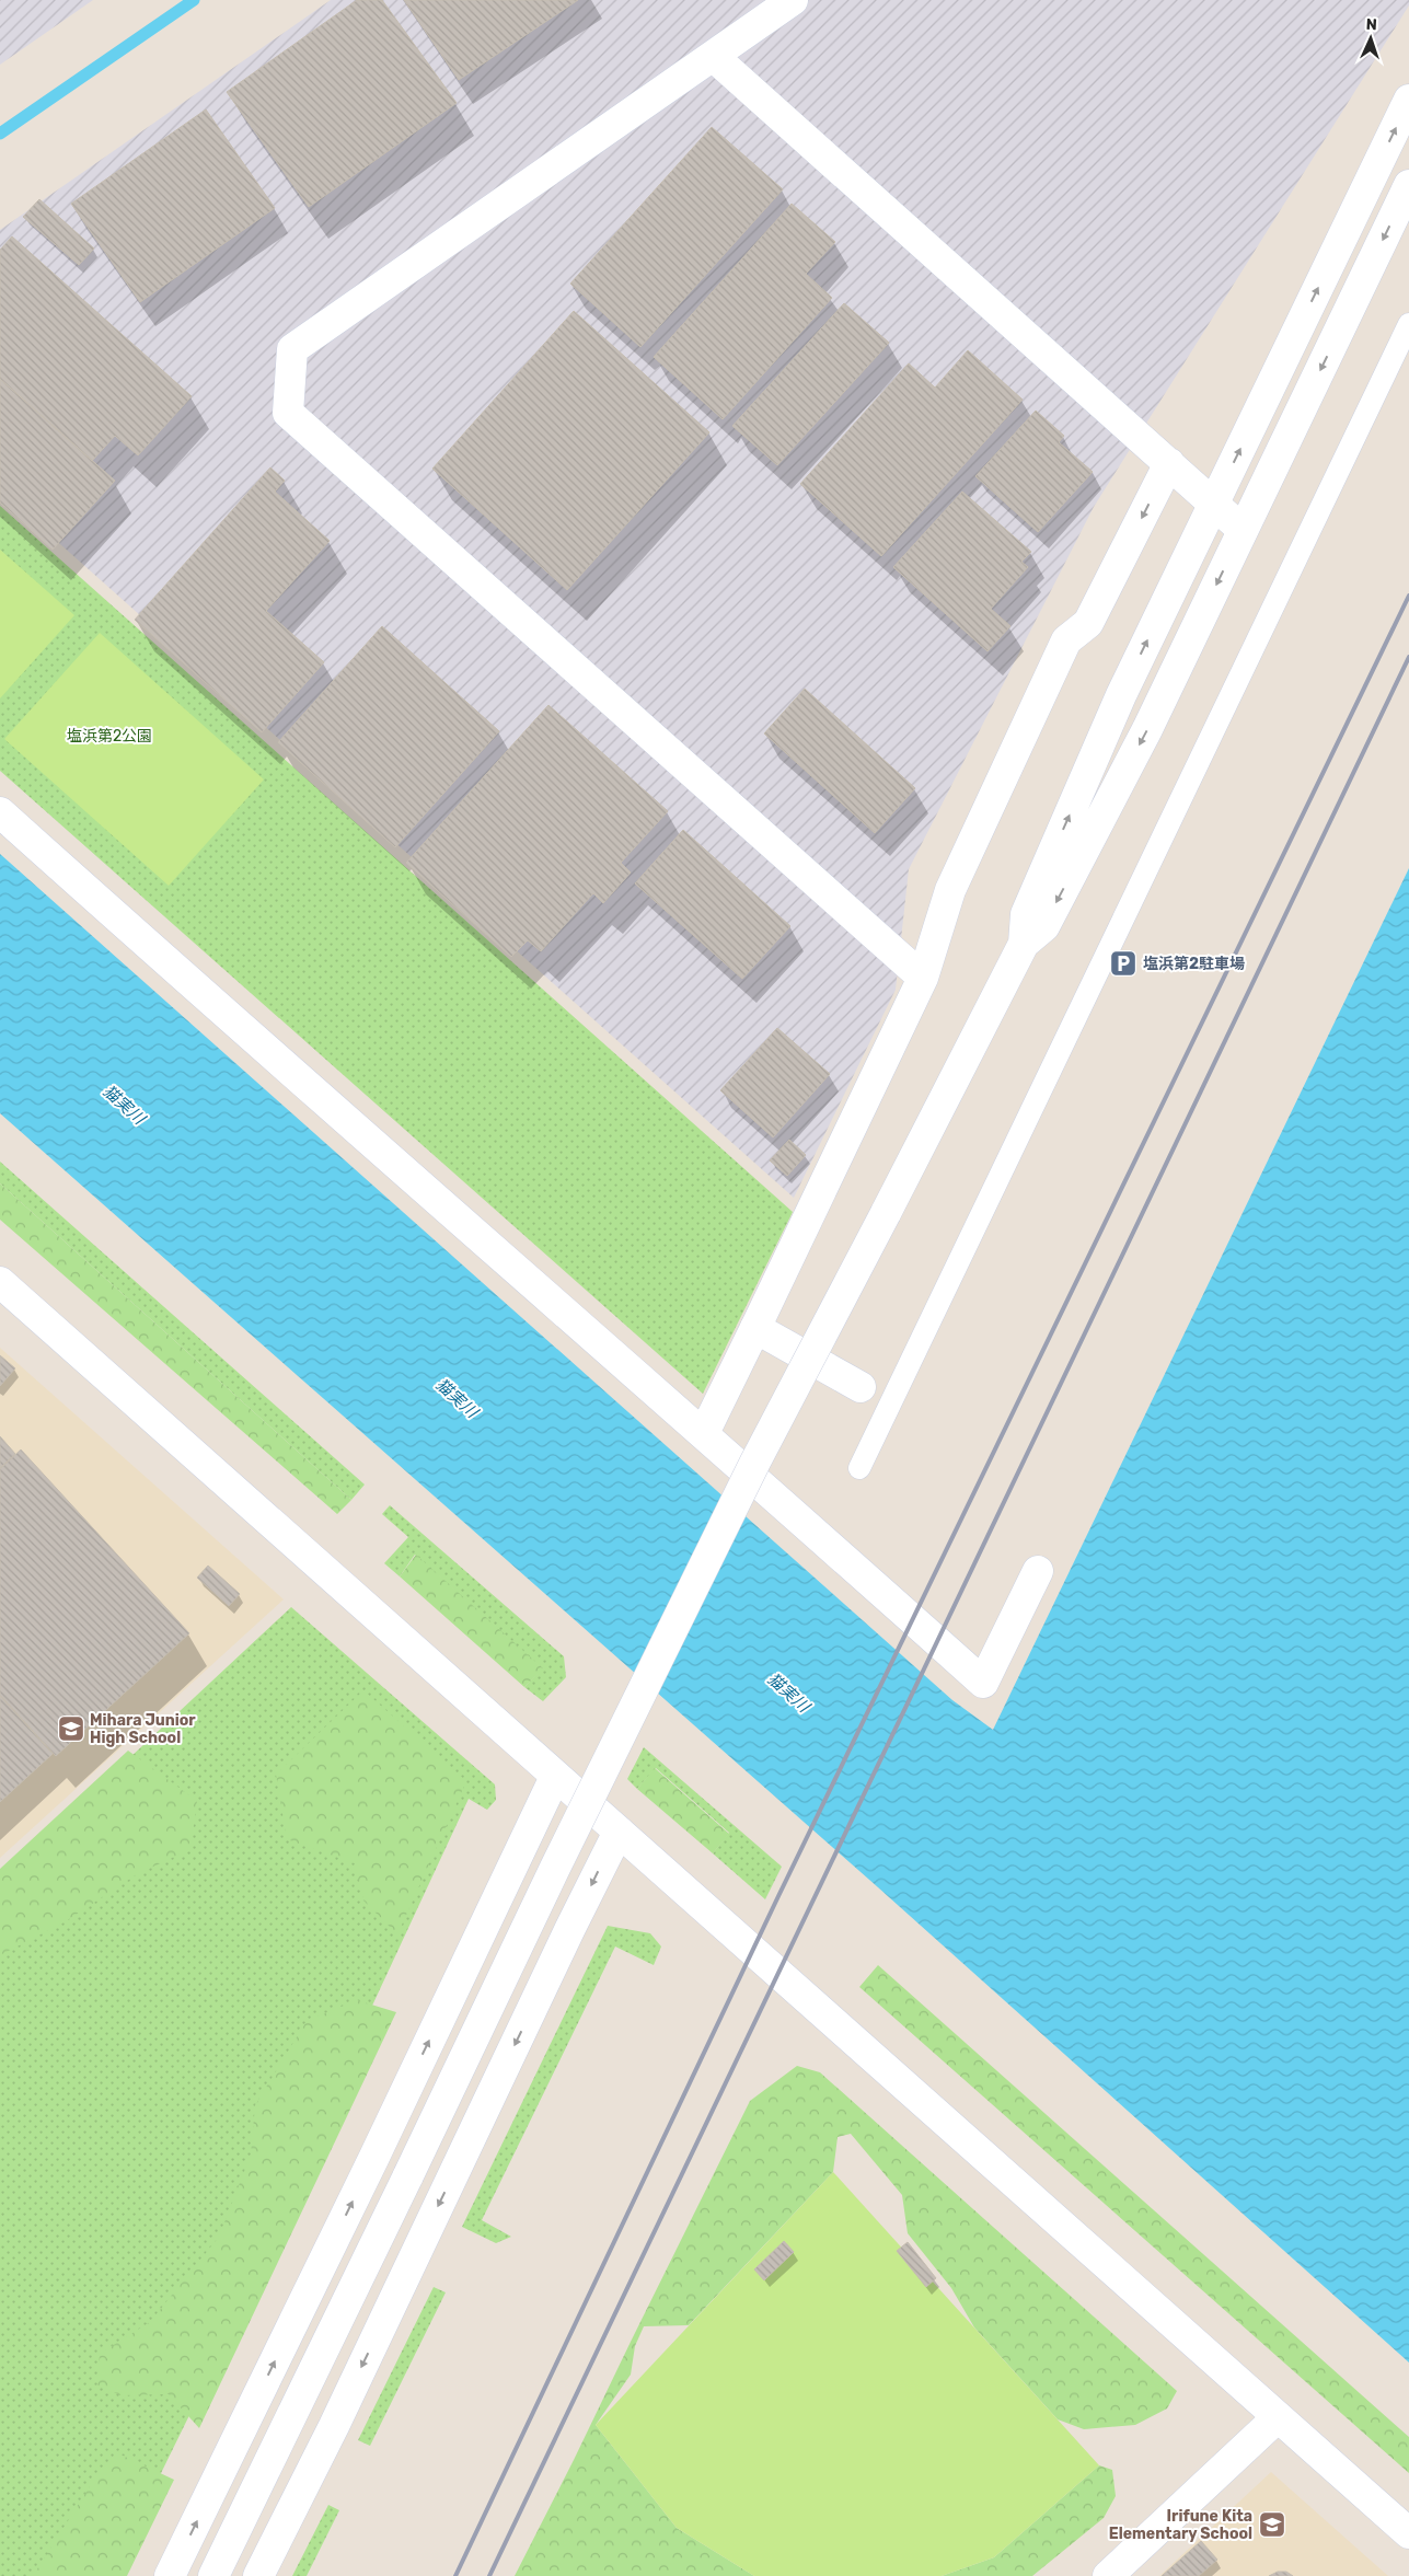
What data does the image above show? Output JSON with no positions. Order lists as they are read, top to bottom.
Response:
{
  "water": ["猫実川"],
  "parks": ["塩浜第2公園"],
  "places": {
    "parking": ["塩浜第2駐車場"],
    "school or university": ["Mihara Junior High School", "Irifune Kita Elementary School"]
  },
  "north": "top"
}
